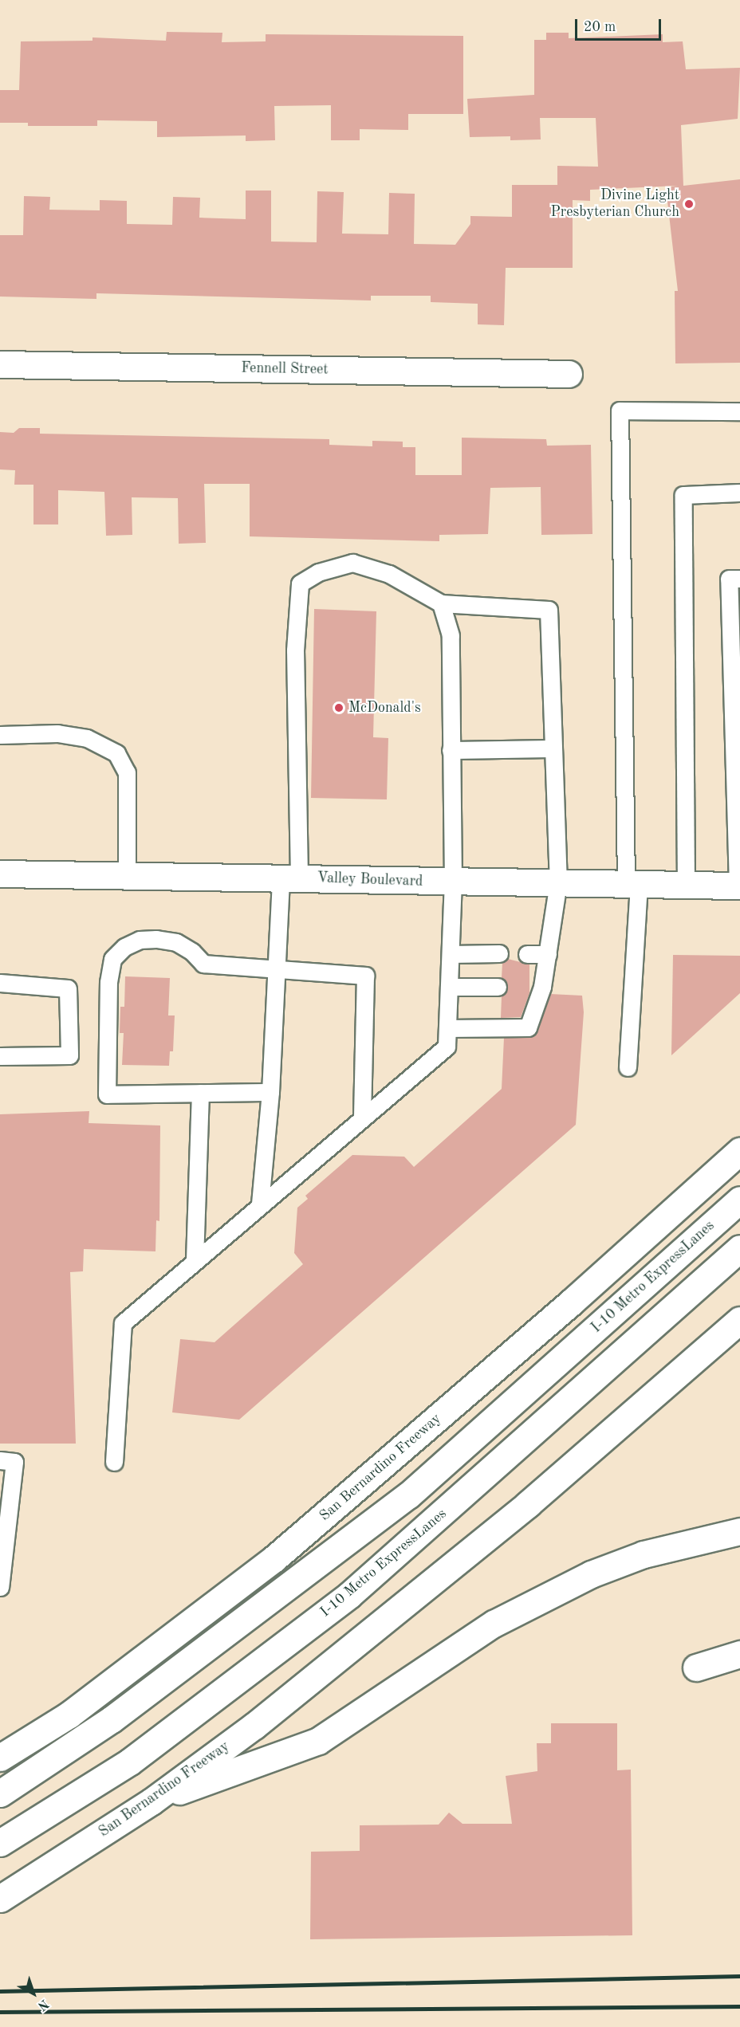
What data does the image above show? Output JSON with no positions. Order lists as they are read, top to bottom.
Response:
{
  "streets": {
    "main road": [
      "Fennell Street",
      "Valley Boulevard",
      "I-10 Metro ExpressLanes",
      "San Bernardino Freeway"
    ]
  },
  "places": ["Divine Light Presbyterian Church", "McDonald's"],
  "scale_bar": "20 m",
  "north": "bottom right"
}
